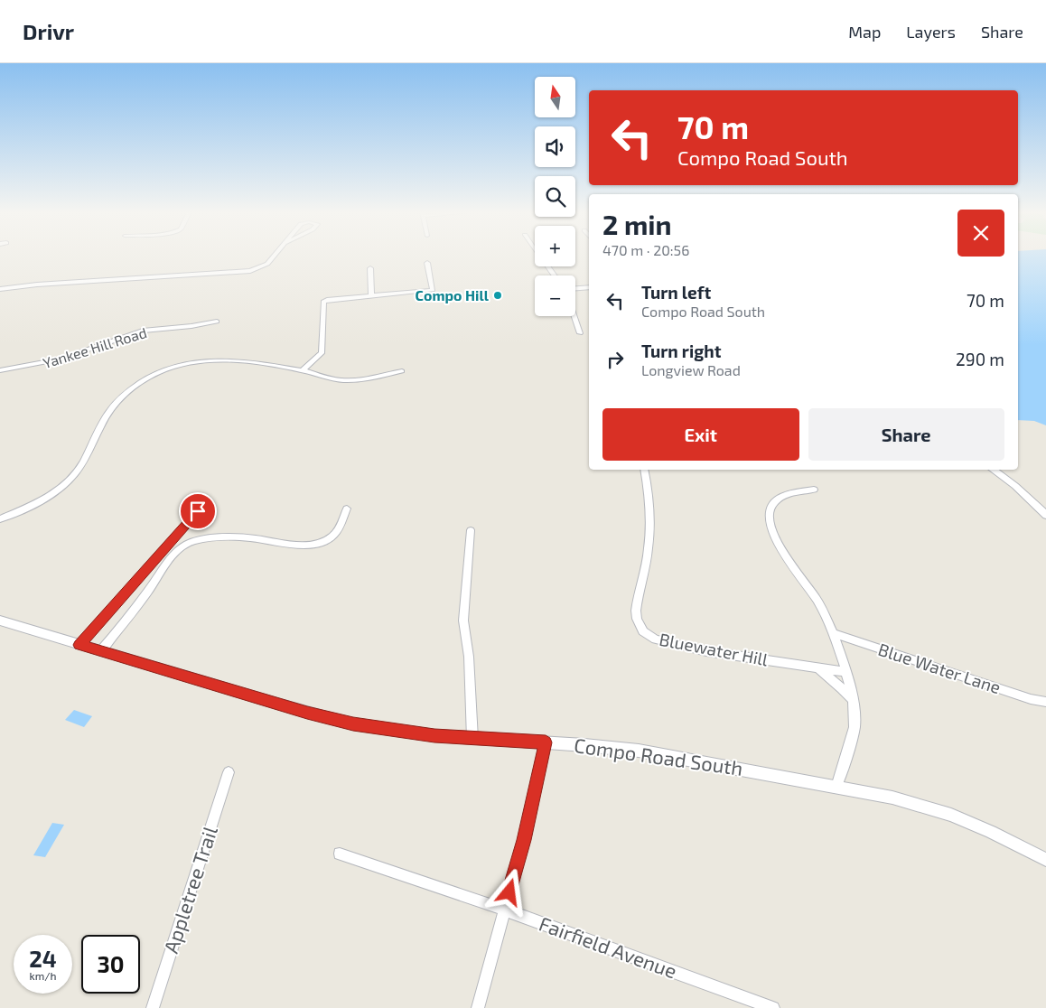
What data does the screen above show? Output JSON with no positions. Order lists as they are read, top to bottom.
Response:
{
  "streets": {
    "street": [
      "Yankee Hill Road",
      "Bluewater Hill",
      "Blue Water Lane",
      "Compo Road South",
      "Appletree Trail",
      "Fairfield Avenue"
    ]
  },
  "places": ["Compo Hill"],
  "north": "top",
  "page": {
    "header": "Drivr",
    "nav": ["Map", "Layers", "Share"],
    "map_buttons": ["+", "−"],
    "turn": ["70 m", "Compo Road South"],
    "heading": ["2 min", "470 m · 20:56"],
    "list": [
      {
        "name": "Turn left",
        "note": "Compo Road South",
        "value": "70 m"
      },
      {
        "name": "Turn right",
        "note": "Longview Road",
        "value": "290 m"
      }
    ],
    "buttons": ["Exit", "Share"],
    "speed": "24 km/h",
    "limit": "30"
  }
}
